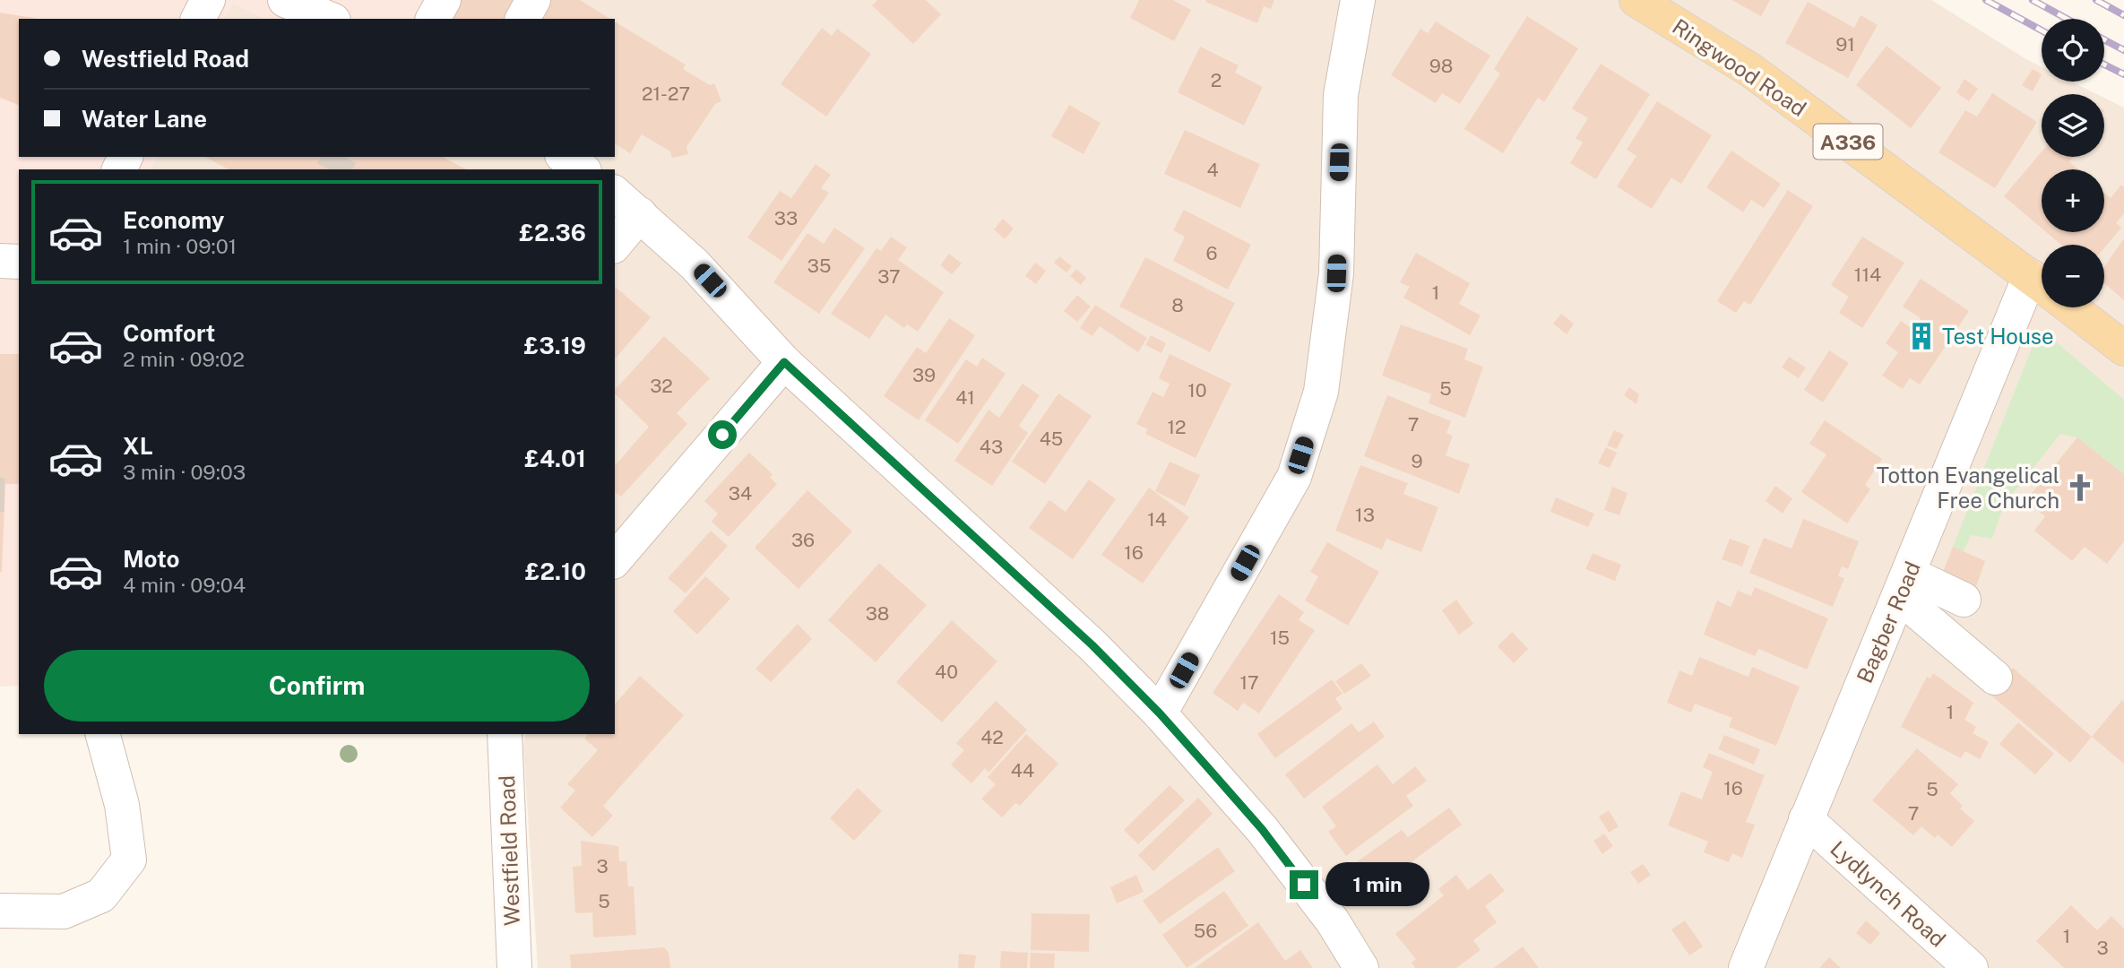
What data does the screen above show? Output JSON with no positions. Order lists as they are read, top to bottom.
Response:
{
  "streets": {
    "main road": ["Ringwood Road", "A336"],
    "street": ["Bagber Road", "Westfield Road", "Lydlynch Road"]
  },
  "crossings": [
    ["Bagber Road", "Lydlynch Road"]
  ],
  "places": {
    "building": ["Test House"],
    "church": ["Totton Evangelical Free Church"]
  },
  "house_numbers": [
    "91",
    "98",
    "2",
    "21-27",
    "4",
    "33",
    "6",
    "35",
    "114",
    "37",
    "1",
    "8",
    "39",
    "32",
    "5",
    "10",
    "41",
    "7",
    "12",
    "45",
    "43",
    "9",
    "34",
    "13",
    "14",
    "36",
    "16",
    "38",
    "15",
    "40",
    "17",
    "1",
    "42",
    "44",
    "16",
    "5",
    "7",
    "3",
    "5",
    "56",
    "1",
    "3"
  ],
  "page": {
    "map_buttons": ["+", "−"],
    "banner": ["Westfield Road", "Water Lane"],
    "list": [
      {
        "name": "Economy",
        "note": "1 min · 09:01",
        "value": "£2.36"
      },
      {
        "name": "Comfort",
        "note": "2 min · 09:02",
        "value": "£3.19"
      },
      {
        "name": "XL",
        "note": "3 min · 09:03",
        "value": "£4.01"
      },
      {
        "name": "Moto",
        "note": "4 min · 09:04",
        "value": "£2.10"
      }
    ],
    "buttons": "Confirm",
    "bubble": "1 min"
  }
}
